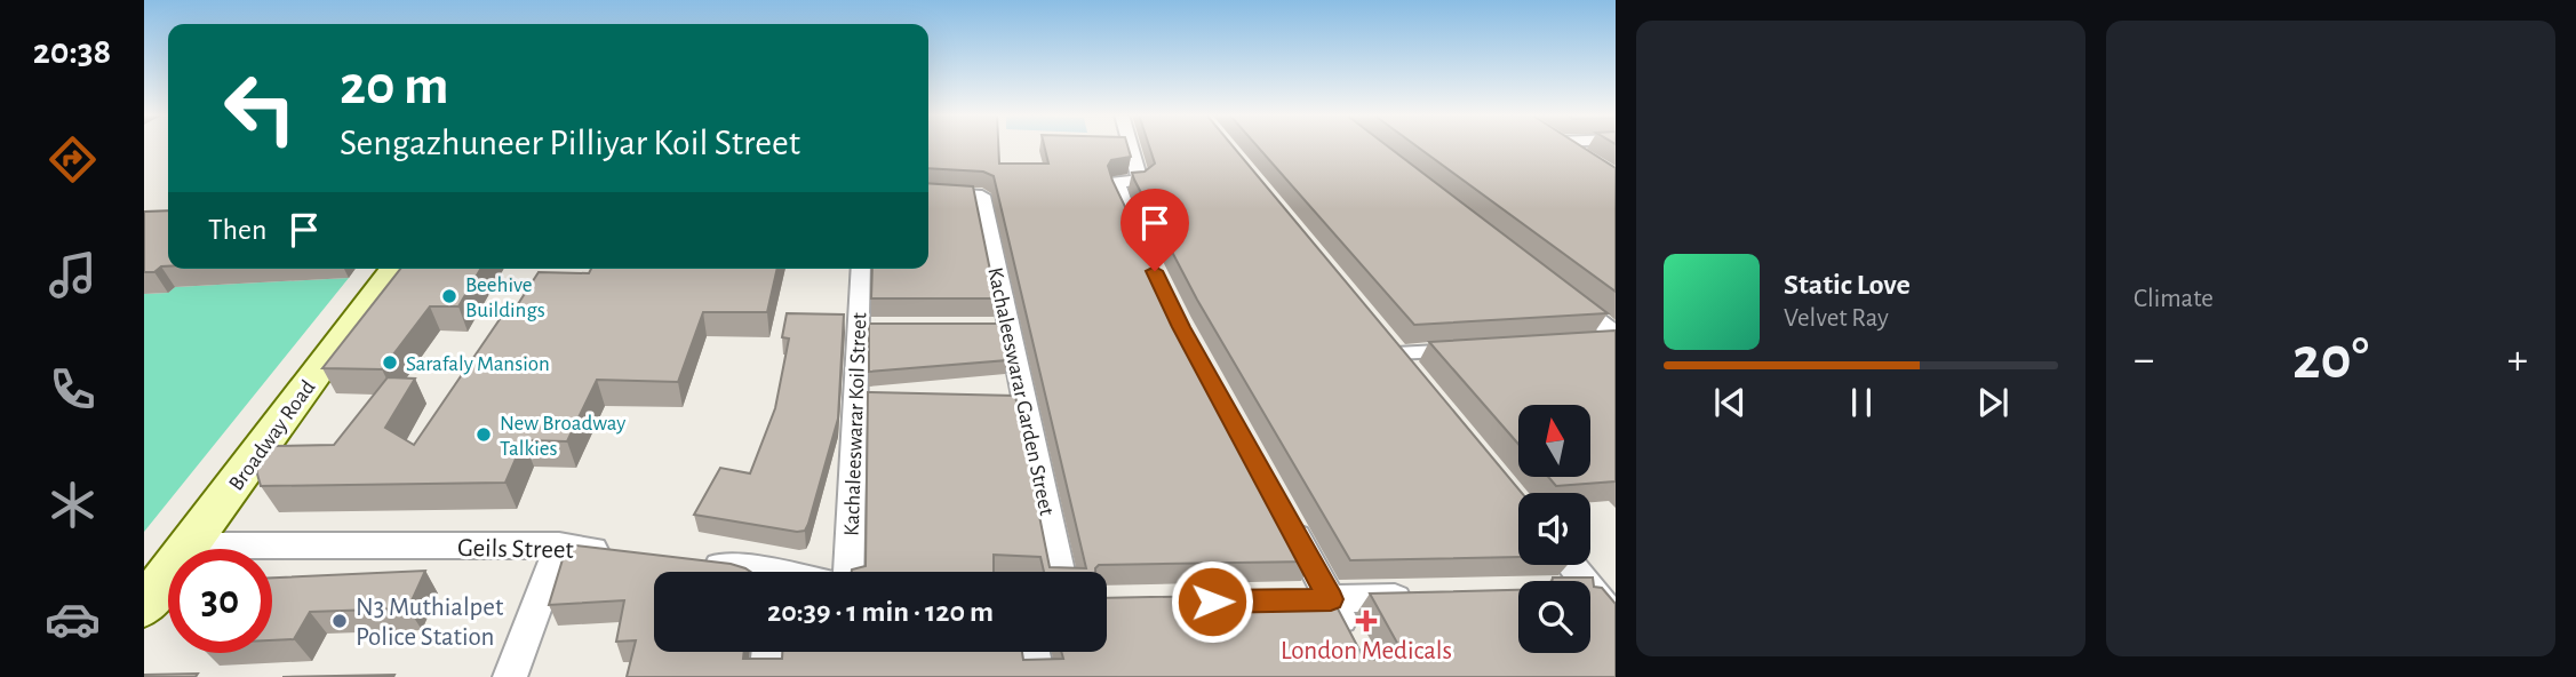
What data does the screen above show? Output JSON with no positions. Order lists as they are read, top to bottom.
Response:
{
  "streets": {
    "main road": ["Broadway Road"],
    "street": ["Kachaleeswarar Garden Street", "Kachaleeswarar Koil Street", "Geils Street"]
  },
  "crossings": [
    ["Broadway Road", "Geils Street"]
  ],
  "places": {
    "other": [
      "Beehive Buildings",
      "Sarafaly Mansion",
      "New Broadway Talkies",
      "N3 Muthialpet Police Station"
    ],
    "health": ["London Medicals"]
  },
  "north": "top",
  "page": {
    "tabs": "20:38",
    "tile": "Climate",
    "turn": ["20 m", "Sengazhuneer Pilliyar Koil Street"],
    "then": "Then",
    "song": ["Static Love", "Velvet Ray"],
    "heat": ["−", "20°", "+"],
    "limit": "30",
    "trip": "20:39 · 1 min · 120 m"
  }
}
